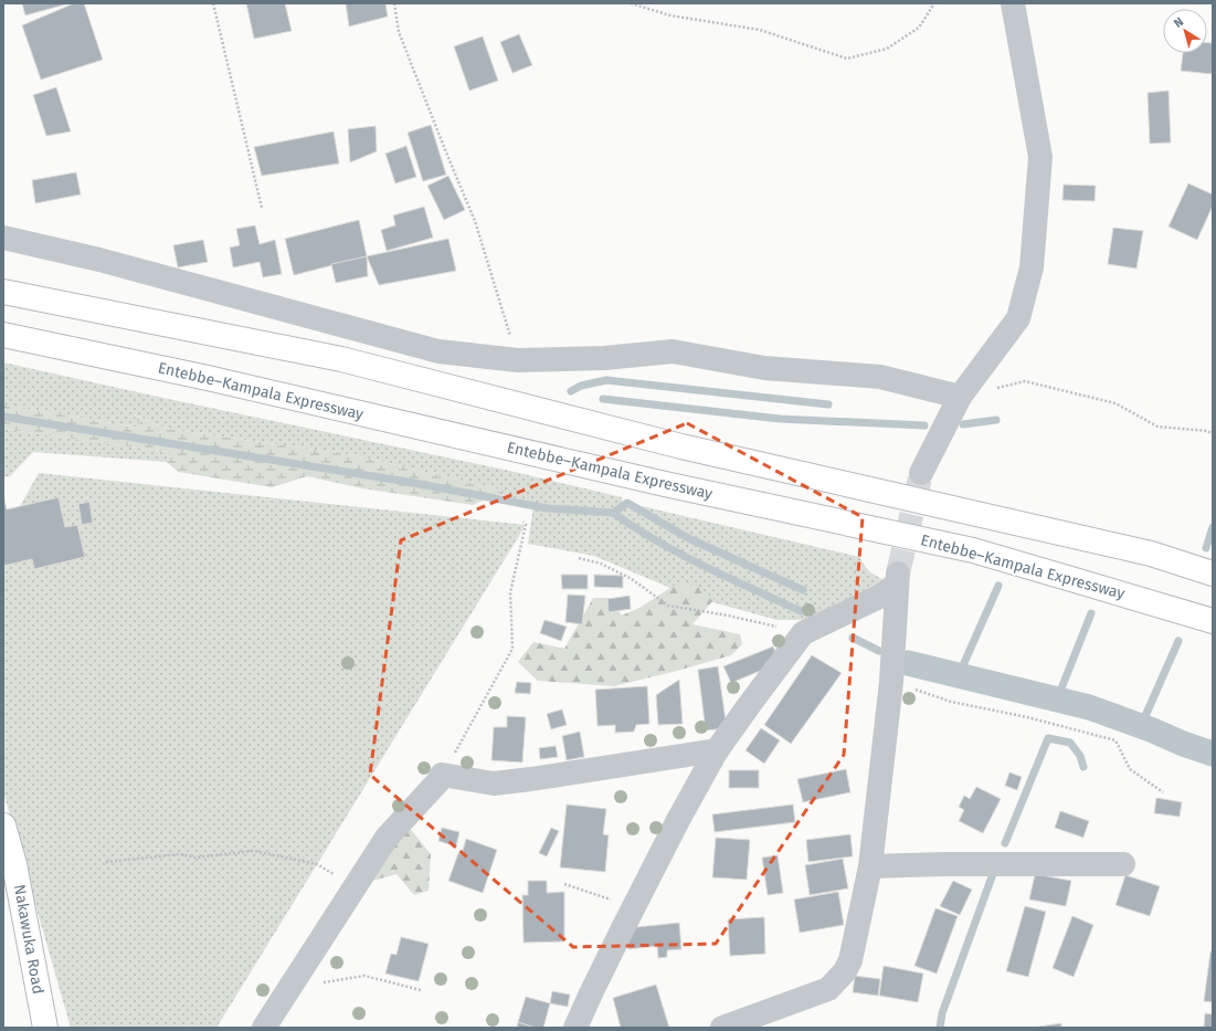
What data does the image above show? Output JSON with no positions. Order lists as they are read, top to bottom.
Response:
{
  "streets": {
    "main road": ["Entebbe–Kampala Expressway", "Nakawuka Road"]
  },
  "north": "top left"
}
